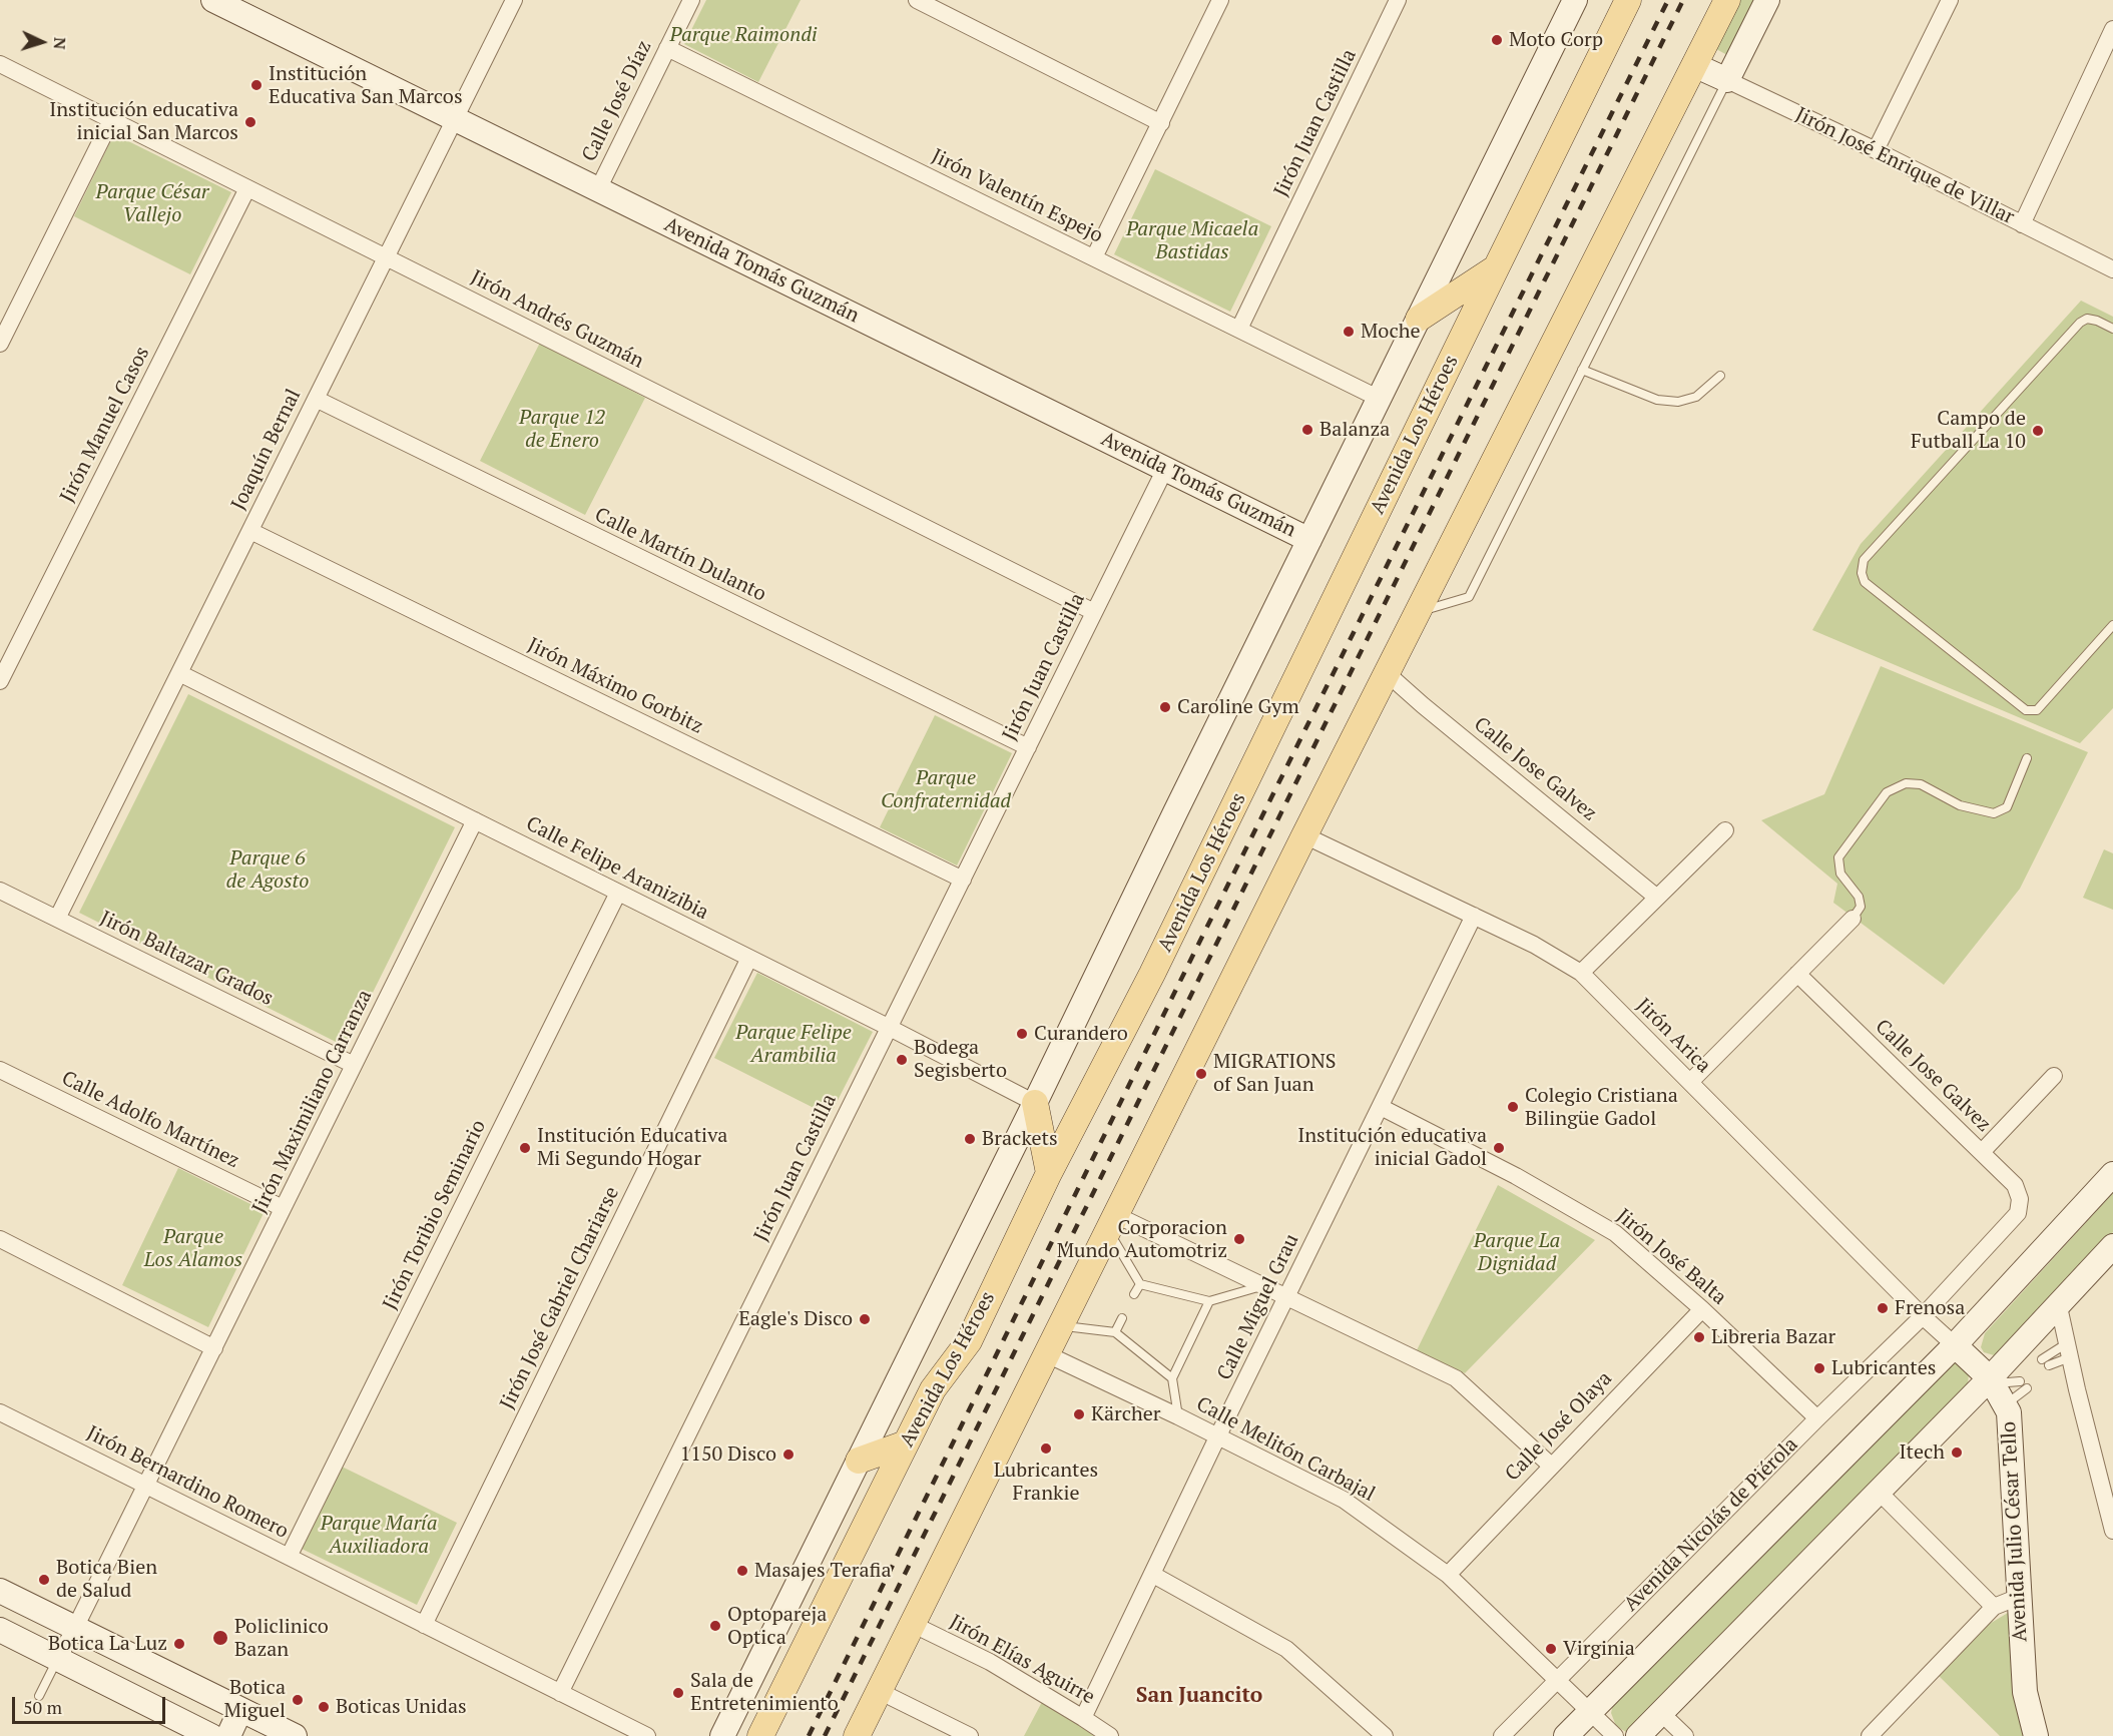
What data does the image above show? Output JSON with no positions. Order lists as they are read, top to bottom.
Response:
{
  "streets": {
    "main road": ["Avenida Los Héroes"],
    "street": [
      "Calle José Díaz",
      "Jirón Juan Castilla",
      "Jirón José Enrique de Villar",
      "Jirón Valentín Espejo",
      "Avenida Tomás Guzmán",
      "Jirón Andrés Guzmán",
      "Jirón Manuel Casos",
      "Joaquín Bernal",
      "Calle Martín Dulanto",
      "Jirón Máximo Gorbitz",
      "Calle Jose Galvez",
      "Calle Felipe Aranizibia",
      "Jirón Baltazar Grados",
      "Jirón Arica",
      "Jirón Maximiliano Carranza",
      "Calle Adolfo Martínez",
      "Jirón Toribio Seminario",
      "Jirón José Balta",
      "Jirón José Gabriel Chariarse",
      "Calle Miguel Grau",
      "Calle José Olaya",
      "Calle Melitón Carbajal",
      "Jirón Bernardino Romero",
      "Avenida Nicolás de Piérola",
      "Avenida Julio César Tello",
      "Jirón Elías Aguirre"
    ]
  },
  "crossings": [
    ["Calle José Díaz", "Jirón Valentín Espejo"],
    ["Calle José Díaz", "Avenida Tomás Guzmán"],
    ["Jirón Juan Castilla", "Jirón Valentín Espejo"],
    ["Jirón Juan Castilla", "Avenida Tomás Guzmán"],
    ["Jirón Juan Castilla", "Jirón Andrés Guzmán"],
    ["Jirón Juan Castilla", "Calle Martín Dulanto"],
    ["Jirón Juan Castilla", "Jirón Máximo Gorbitz"],
    ["Jirón Juan Castilla", "Calle Felipe Aranizibia"],
    ["Jirón Juan Castilla", "Jirón Bernardino Romero"],
    ["Jirón Valentín Espejo", "Avenida Los Héroes"],
    ["Avenida Tomás Guzmán", "Avenida Los Héroes"],
    ["Avenida Tomás Guzmán", "Joaquín Bernal"],
    ["Jirón Andrés Guzmán", "Jirón Manuel Casos"],
    ["Jirón Andrés Guzmán", "Joaquín Bernal"],
    ["Avenida Los Héroes", "Calle Felipe Aranizibia"],
    ["Joaquín Bernal", "Calle Martín Dulanto"],
    ["Joaquín Bernal", "Jirón Máximo Gorbitz"],
    ["Joaquín Bernal", "Calle Felipe Aranizibia"],
    ["Joaquín Bernal", "Jirón Baltazar Grados"],
    ["Calle Jose Galvez", "Avenida Nicolás de Piérola"],
    ["Calle Felipe Aranizibia", "Jirón Maximiliano Carranza"],
    ["Calle Felipe Aranizibia", "Jirón Toribio Seminario"],
    ["Calle Felipe Aranizibia", "Jirón José Gabriel Chariarse"],
    ["Jirón Baltazar Grados", "Jirón Maximiliano Carranza"],
    ["Jirón Arica", "Calle Miguel Grau"],
    ["Jirón Arica", "Avenida Nicolás de Piérola"],
    ["Jirón Arica", "Avenida Julio César Tello"],
    ["Jirón Maximiliano Carranza", "Calle Adolfo Martínez"],
    ["Jirón Maximiliano Carranza", "Jirón Bernardino Romero"],
    ["Jirón Toribio Seminario", "Jirón Bernardino Romero"],
    ["Jirón José Balta", "Calle Miguel Grau"],
    ["Jirón José Balta", "Calle José Olaya"],
    ["Jirón José Balta", "Avenida Nicolás de Piérola"],
    ["Jirón José Gabriel Chariarse", "Jirón Bernardino Romero"],
    ["Calle Miguel Grau", "Calle Melitón Carbajal"],
    ["Calle Miguel Grau", "Jirón Elías Aguirre"],
    ["Calle José Olaya", "Calle Melitón Carbajal"],
    ["Calle Melitón Carbajal", "Avenida Nicolás de Piérola"]
  ],
  "districts": ["San Juancito"],
  "parks": [
    "Parque Raimondi",
    "Parque César Vallejo",
    "Parque Micaela Bastidas",
    "Parque 12 de Enero",
    "Parque Confraternidad",
    "Parque 6 de Agosto",
    "Parque Felipe Arambilia",
    "Parque Los Alamos",
    "Parque La Dignidad",
    "Parque María Auxiliadora"
  ],
  "places": [
    "Moto Corp",
    "Institución Educativa San Marcos",
    "Institución educativa inicial San Marcos",
    "Moche",
    "Balanza",
    "Campo de Futball La 10",
    "Caroline Gym",
    "Curandero",
    "Bodega Segisberto",
    "MIGRATIONS of San Juan",
    "Colegio Cristiana Bilingüe Gadol",
    "Brackets",
    "Institución Educativa Mi Segundo Hogar",
    "Institución educativa inicial Gadol",
    "Corporacion Mundo Automotriz",
    "Frenosa",
    "Eagle's Disco",
    "Libreria Bazar",
    "Lubricantes",
    "Kärcher",
    "Lubricantes Frankie",
    "Itech",
    "1150 Disco",
    "Masajes Terafia",
    "Botica Bien de Salud",
    "Optopareja Optica",
    "Policlinico Bazan",
    "Botica La Luz",
    "Virginia",
    "Sala de Entretenimiento",
    "Botica Miguel",
    "Boticas Unidas"
  ],
  "scale_bar": "50 m",
  "north": "right"
}
